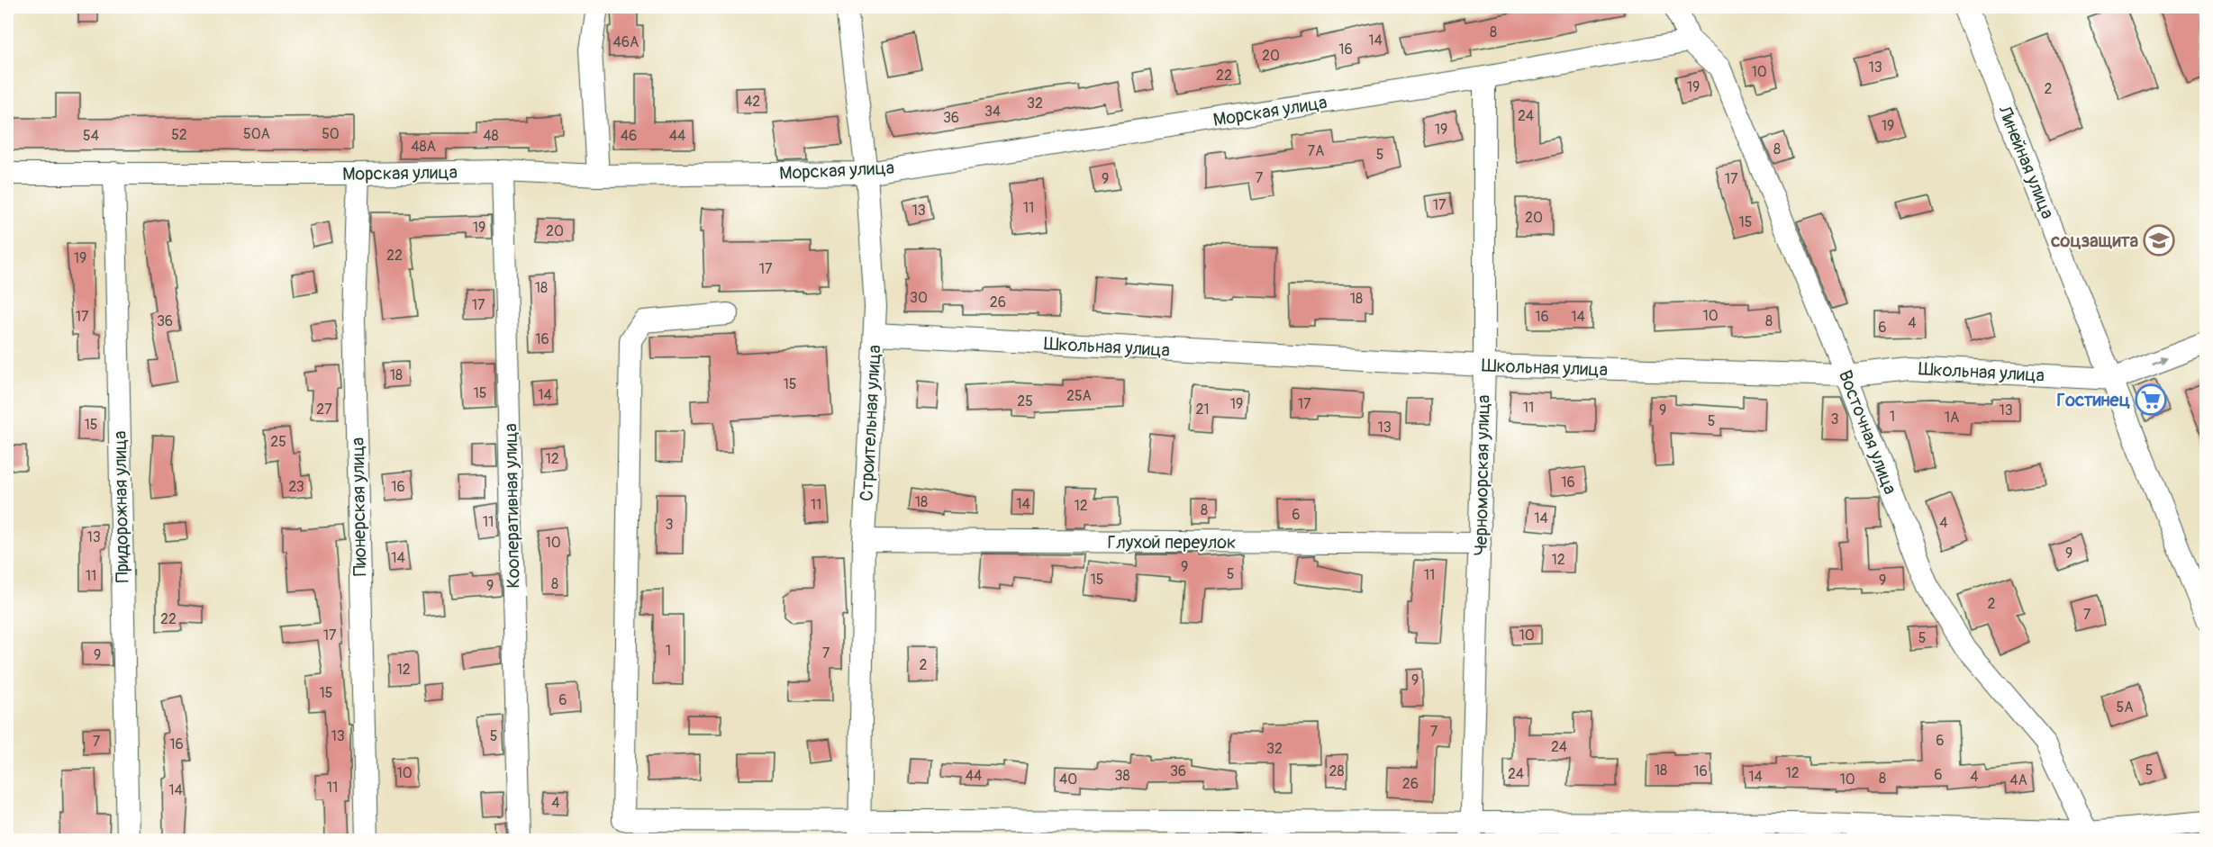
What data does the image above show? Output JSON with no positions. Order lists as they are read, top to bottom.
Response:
{
  "streets": {
    "street": [
      "Морская улица",
      "Линейная улица",
      "Школьная улица",
      "Строительная улица",
      "Восточная улица",
      "Черноморская улица",
      "Кооперативная улица",
      "Придорожная улица",
      "Пионерская улица",
      "Глухой переулок"
    ]
  },
  "crossings": [
    ["Морская улица", "Строительная улица"],
    ["Морская улица", "Восточная улица"],
    ["Морская улица", "Черноморская улица"],
    ["Морская улица", "Кооперативная улица"],
    ["Морская улица", "Придорожная улица"],
    ["Морская улица", "Пионерская улица"],
    ["Линейная улица", "Школьная улица"],
    ["Школьная улица", "Строительная улица"],
    ["Школьная улица", "Восточная улица"],
    ["Школьная улица", "Черноморская улица"],
    ["Строительная улица", "Глухой переулок"],
    ["Черноморская улица", "Глухой переулок"]
  ],
  "places": {
    "school or university": ["соцзащита"],
    "supermarket": ["Гостинец"]
  },
  "house_numbers": [
    "8",
    "14",
    "46А",
    "16",
    "20",
    "13",
    "10",
    "22",
    "19",
    "2",
    "42",
    "32",
    "34",
    "24",
    "36",
    "19",
    "19",
    "50А",
    "50",
    "52",
    "54",
    "48",
    "46",
    "44",
    "48А",
    "8",
    "7А",
    "5",
    "7",
    "9",
    "17",
    "17",
    "11",
    "13",
    "20",
    "15",
    "19",
    "20",
    "22",
    "19",
    "17",
    "18",
    "30",
    "18",
    "26",
    "17",
    "10",
    "17",
    "16",
    "14",
    "36",
    "8",
    "4",
    "6",
    "16",
    "18",
    "15",
    "15",
    "14",
    "25А",
    "25",
    "19",
    "17",
    "11",
    "27",
    "21",
    "9",
    "13",
    "1",
    "1А",
    "3",
    "5",
    "15",
    "13",
    "25",
    "12",
    "16",
    "23",
    "16",
    "18",
    "14",
    "11",
    "12",
    "8",
    "6",
    "14",
    "11",
    "4",
    "3",
    "13",
    "10",
    "9",
    "14",
    "12",
    "9",
    "5",
    "11",
    "11",
    "15",
    "9",
    "8",
    "9",
    "2",
    "7",
    "22",
    "17",
    "10",
    "5",
    "1",
    "7",
    "9",
    "2",
    "12",
    "9",
    "15",
    "6",
    "5А",
    "7",
    "13",
    "5",
    "6",
    "7",
    "16",
    "24",
    "32",
    "18",
    "5",
    "36",
    "28",
    "16",
    "10",
    "12",
    "24",
    "6",
    "44",
    "38",
    "14",
    "4",
    "8",
    "40",
    "10",
    "4А",
    "26",
    "11",
    "14",
    "4"
  ]
}
